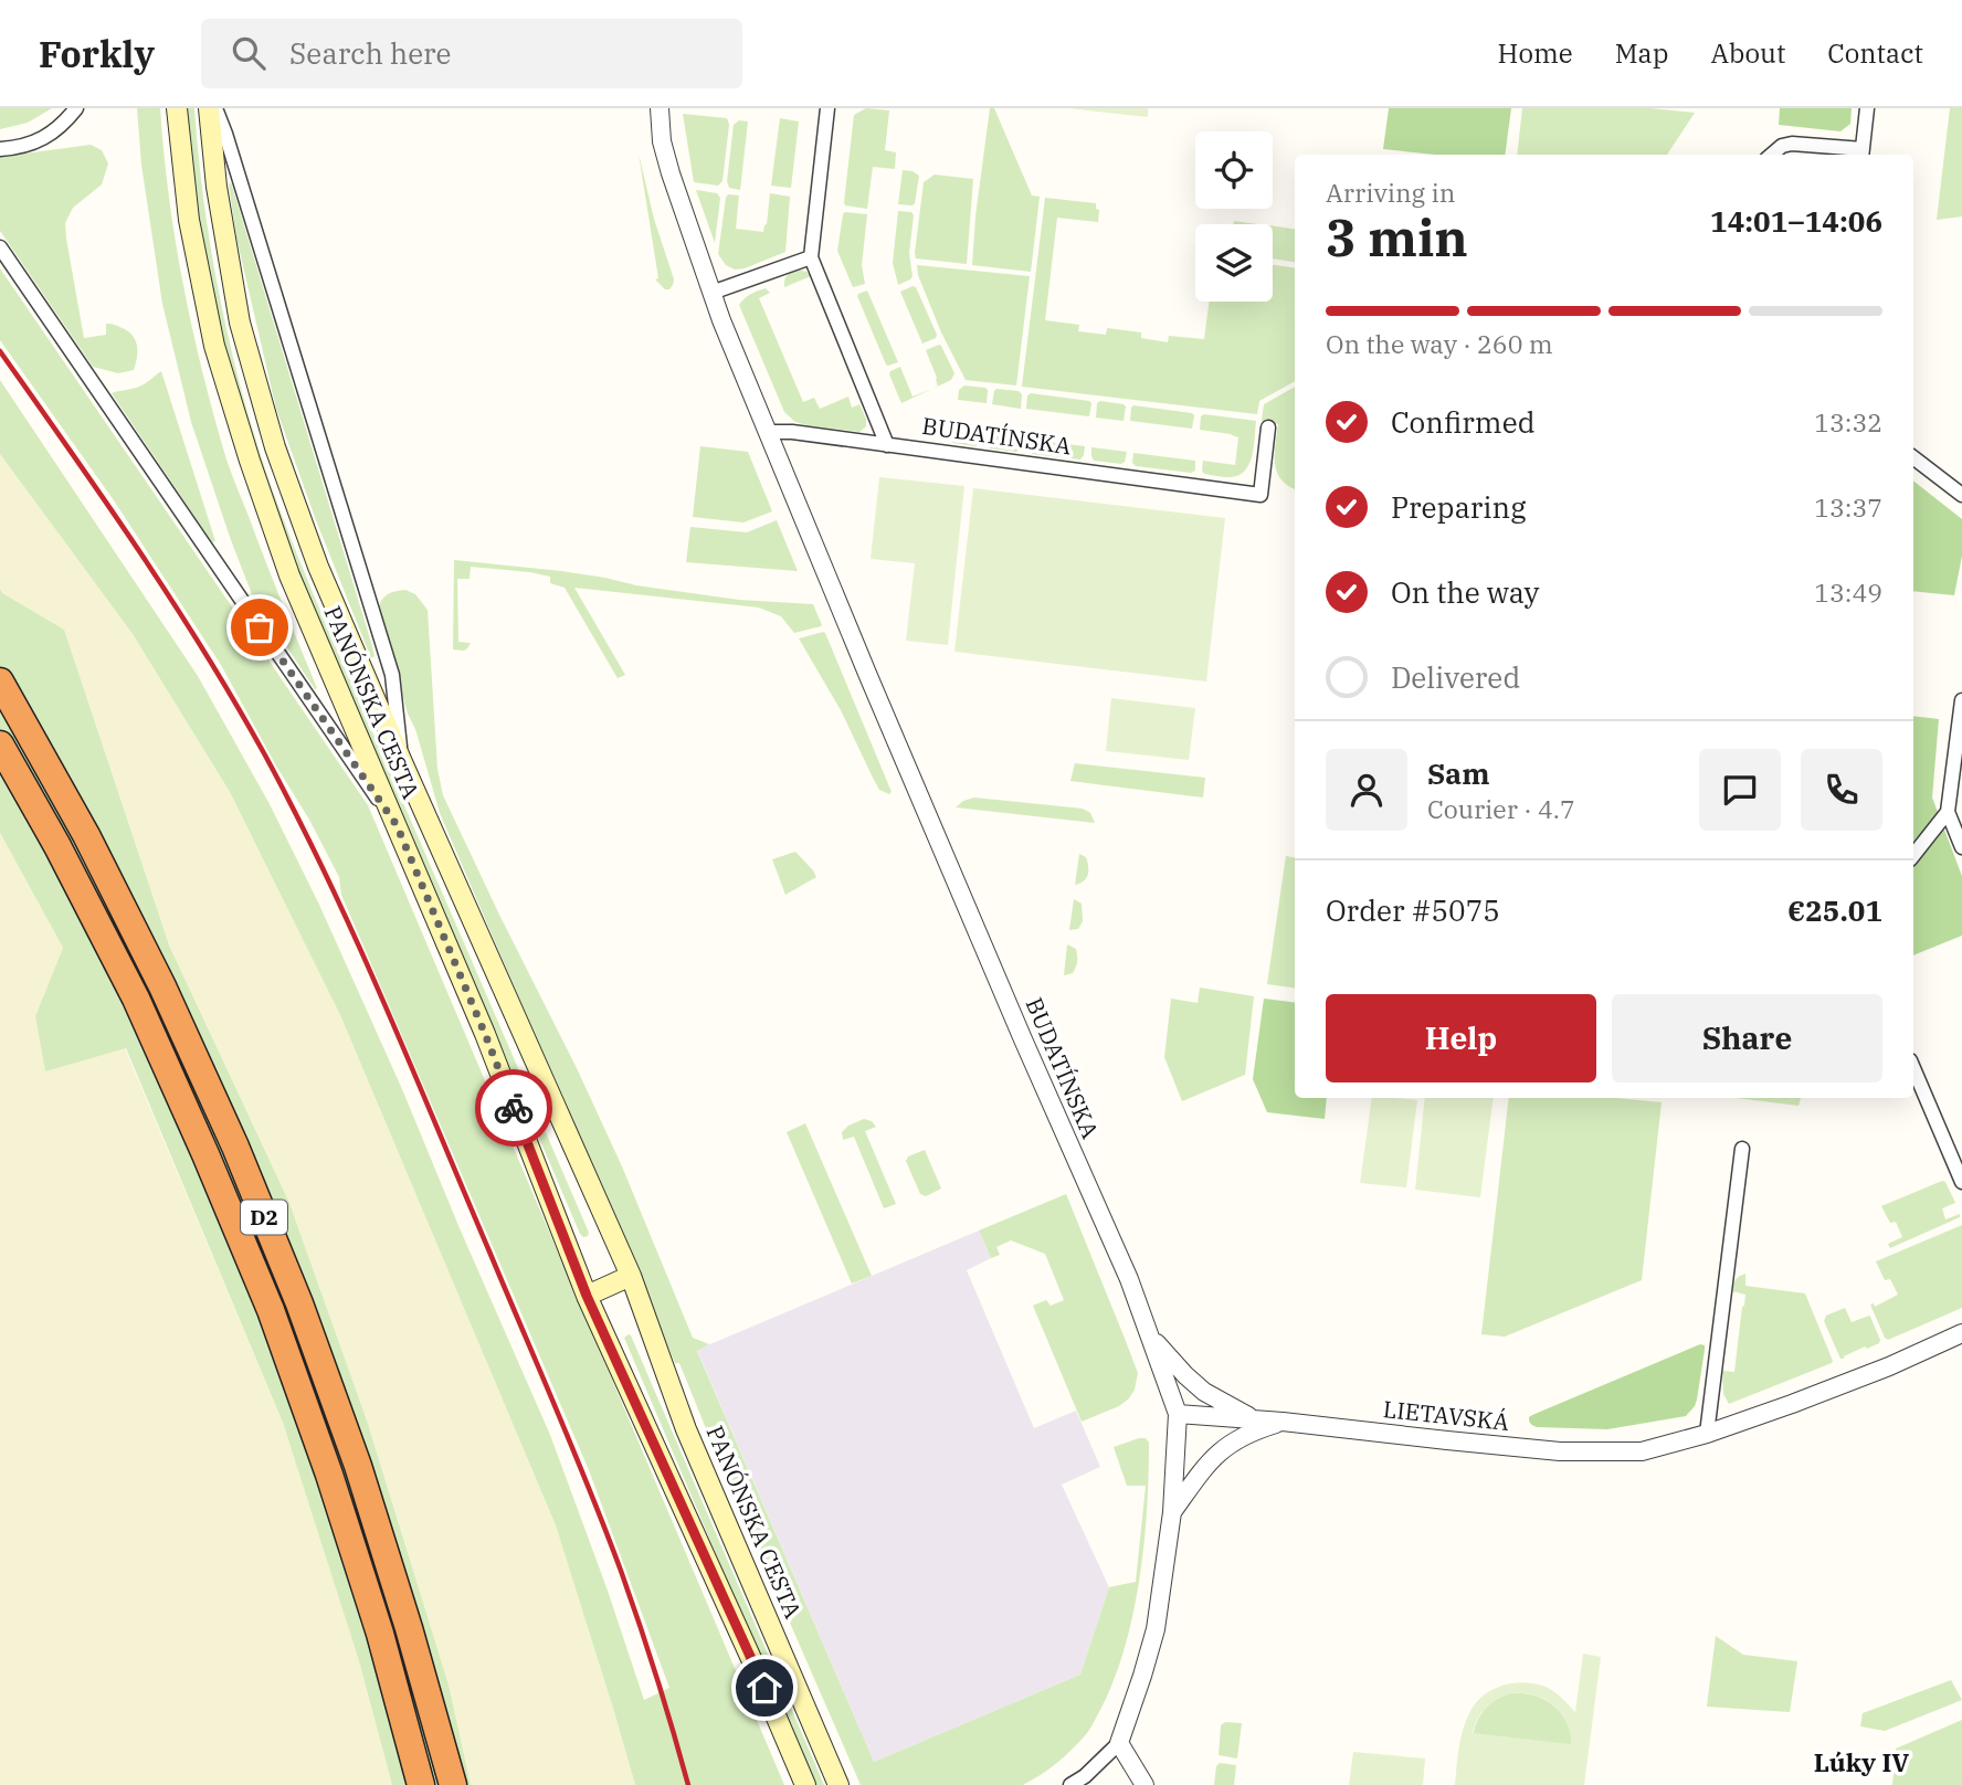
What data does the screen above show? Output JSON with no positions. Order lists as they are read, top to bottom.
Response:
{
  "streets": {
    "highway": ["D2"],
    "main road": ["PANÓNSKA CESTA"],
    "street": ["BUDATÍNSKA", "LIETAVSKÁ"]
  },
  "crossings": [
    ["BUDATÍNSKA", "LIETAVSKÁ"]
  ],
  "districts": ["Lúky IV"],
  "page": {
    "header": "Forkly",
    "search": "Search here",
    "nav": [
      "Home",
      "Map",
      "About",
      "Contact"
    ],
    "heading": ["3 min", "Arriving in", "14:01–14:06"],
    "panel": [
      "Sam",
      "Courier · 4.7",
      "Order #5075",
      "€25.01"
    ],
    "bar": "On the way · 260 m",
    "list": [
      ["Confirmed", "13:32"],
      ["Preparing", "13:37"],
      ["On the way", "13:49"],
      "Delivered"
    ],
    "buttons": ["Help", "Share"]
  }
}
